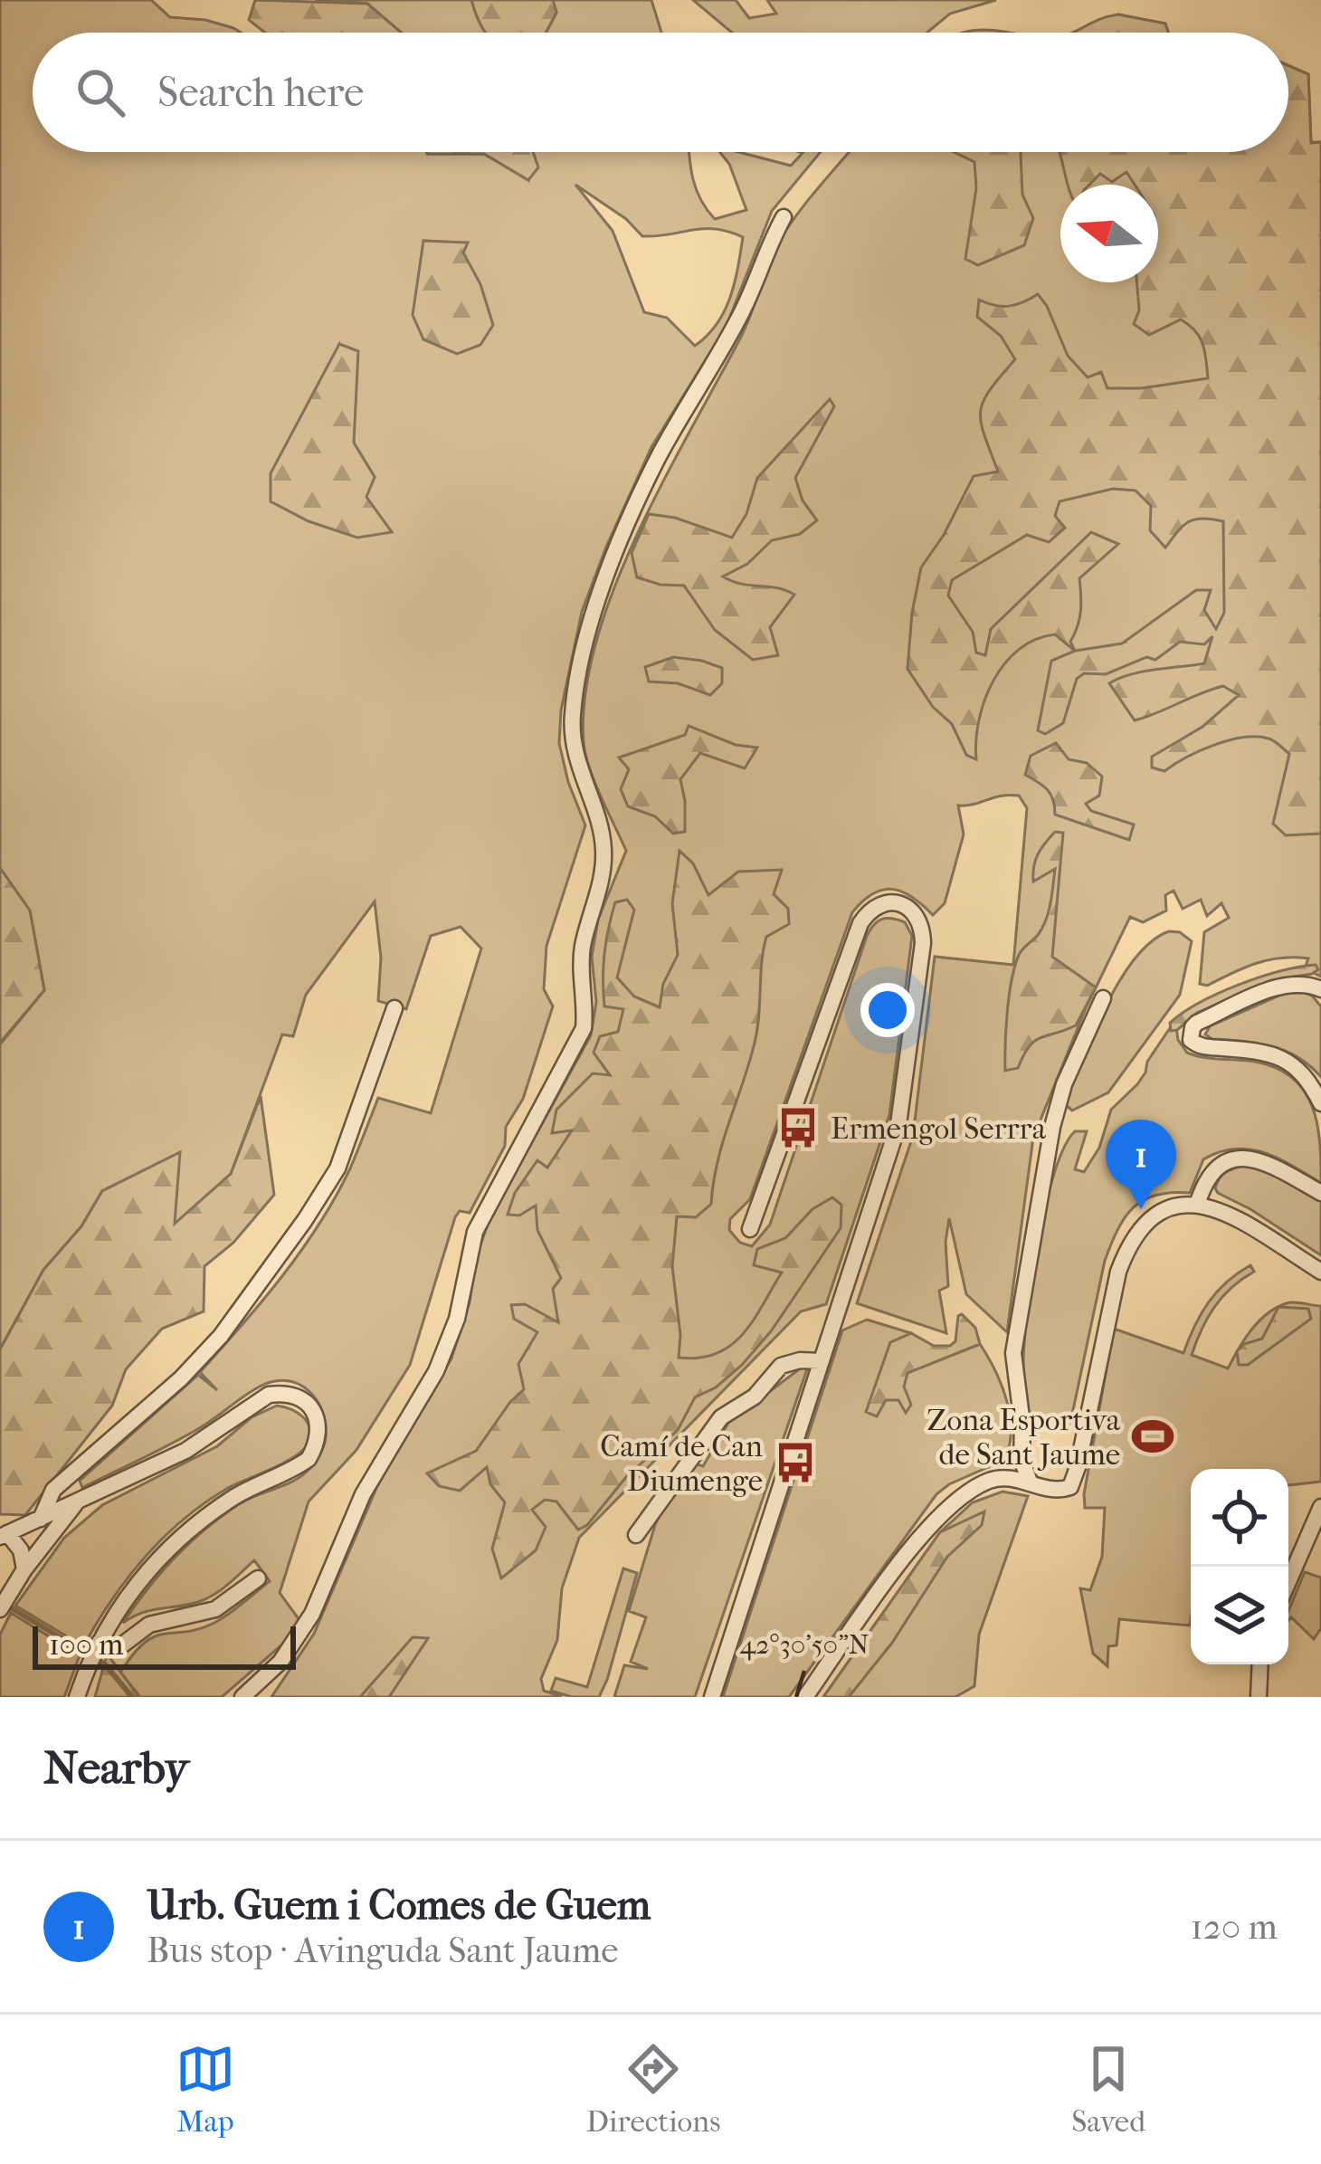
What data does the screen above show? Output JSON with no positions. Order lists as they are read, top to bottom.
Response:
{
  "places": {
    "bus stop": ["Ermengol Serrra", "Camí de Can Diumenge"],
    "sports": ["Zona Esportiva de Sant Jaume"]
  },
  "scale_bar": "100 m",
  "north": "left",
  "page": {
    "search": "Search here",
    "pins": "1",
    "scale": "100 m",
    "heading": "Nearby",
    "list": [
      {
        "mark": "1",
        "name": "Urb. Guem i Comes de Guem",
        "note": "Bus stop · Avinguda Sant Jaume",
        "value": "120 m"
      }
    ],
    "nav": ["Map", "Directions", "Saved"]
  },
  "coordinates": ["42°30'50\"N"]
}
